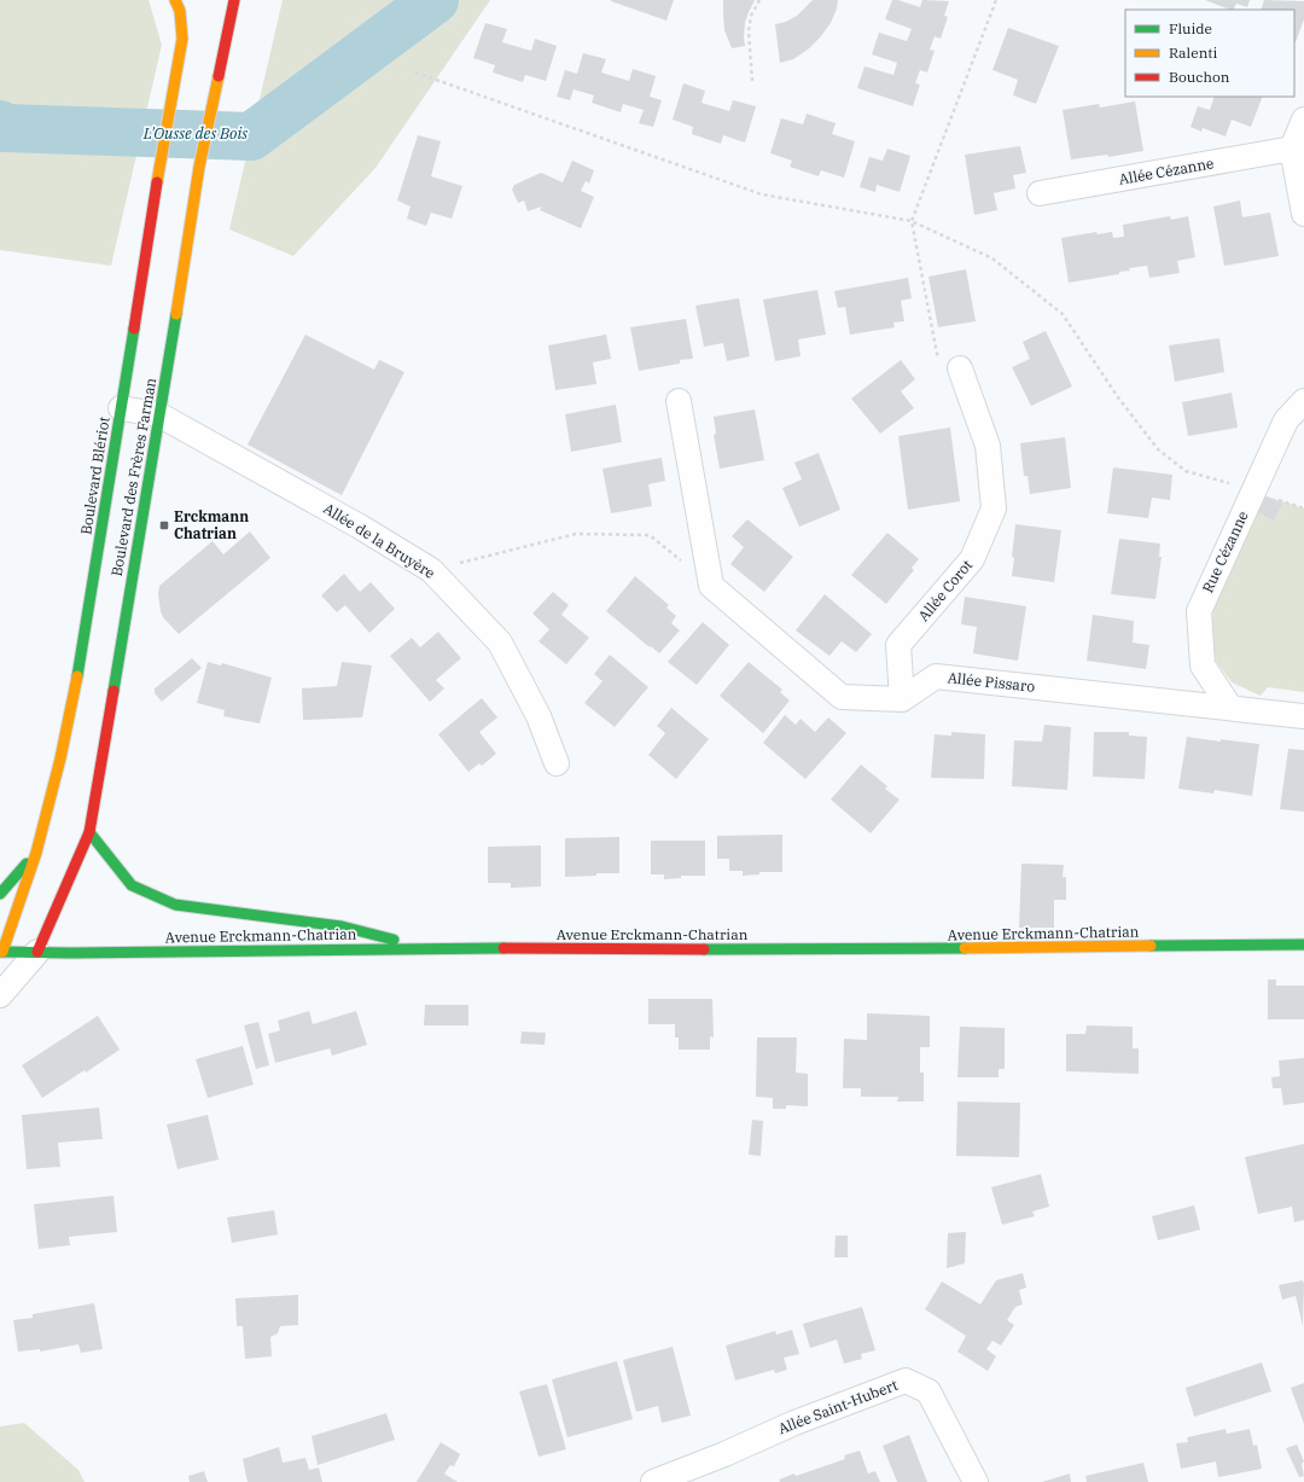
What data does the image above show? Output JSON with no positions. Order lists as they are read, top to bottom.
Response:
{
  "streets": {
    "street": [
      "Allée Cézanne",
      "Boulevard Blériot",
      "Boulevard des Frères Farman",
      "Allée de la Bruyère",
      "Rue Cézanne",
      "Allée Corot",
      "Allée Pissaro",
      "Avenue Erckmann-Chatrian",
      "Allée Saint-Hubert"
    ]
  },
  "crossings": [
    ["Boulevard Blériot", "Allée de la Bruyère"],
    ["Boulevard Blériot", "Avenue Erckmann-Chatrian"],
    ["Boulevard des Frères Farman", "Allée de la Bruyère"],
    ["Boulevard des Frères Farman", "Avenue Erckmann-Chatrian"],
    ["Rue Cézanne", "Allée Pissaro"],
    ["Allée Corot", "Allée Pissaro"]
  ],
  "water": ["L'Ousse des Bois"],
  "places": {
    "transit": ["Erckmann Chatrian"]
  },
  "legend": ["Fluide", "Ralenti", "Bouchon"]
}
